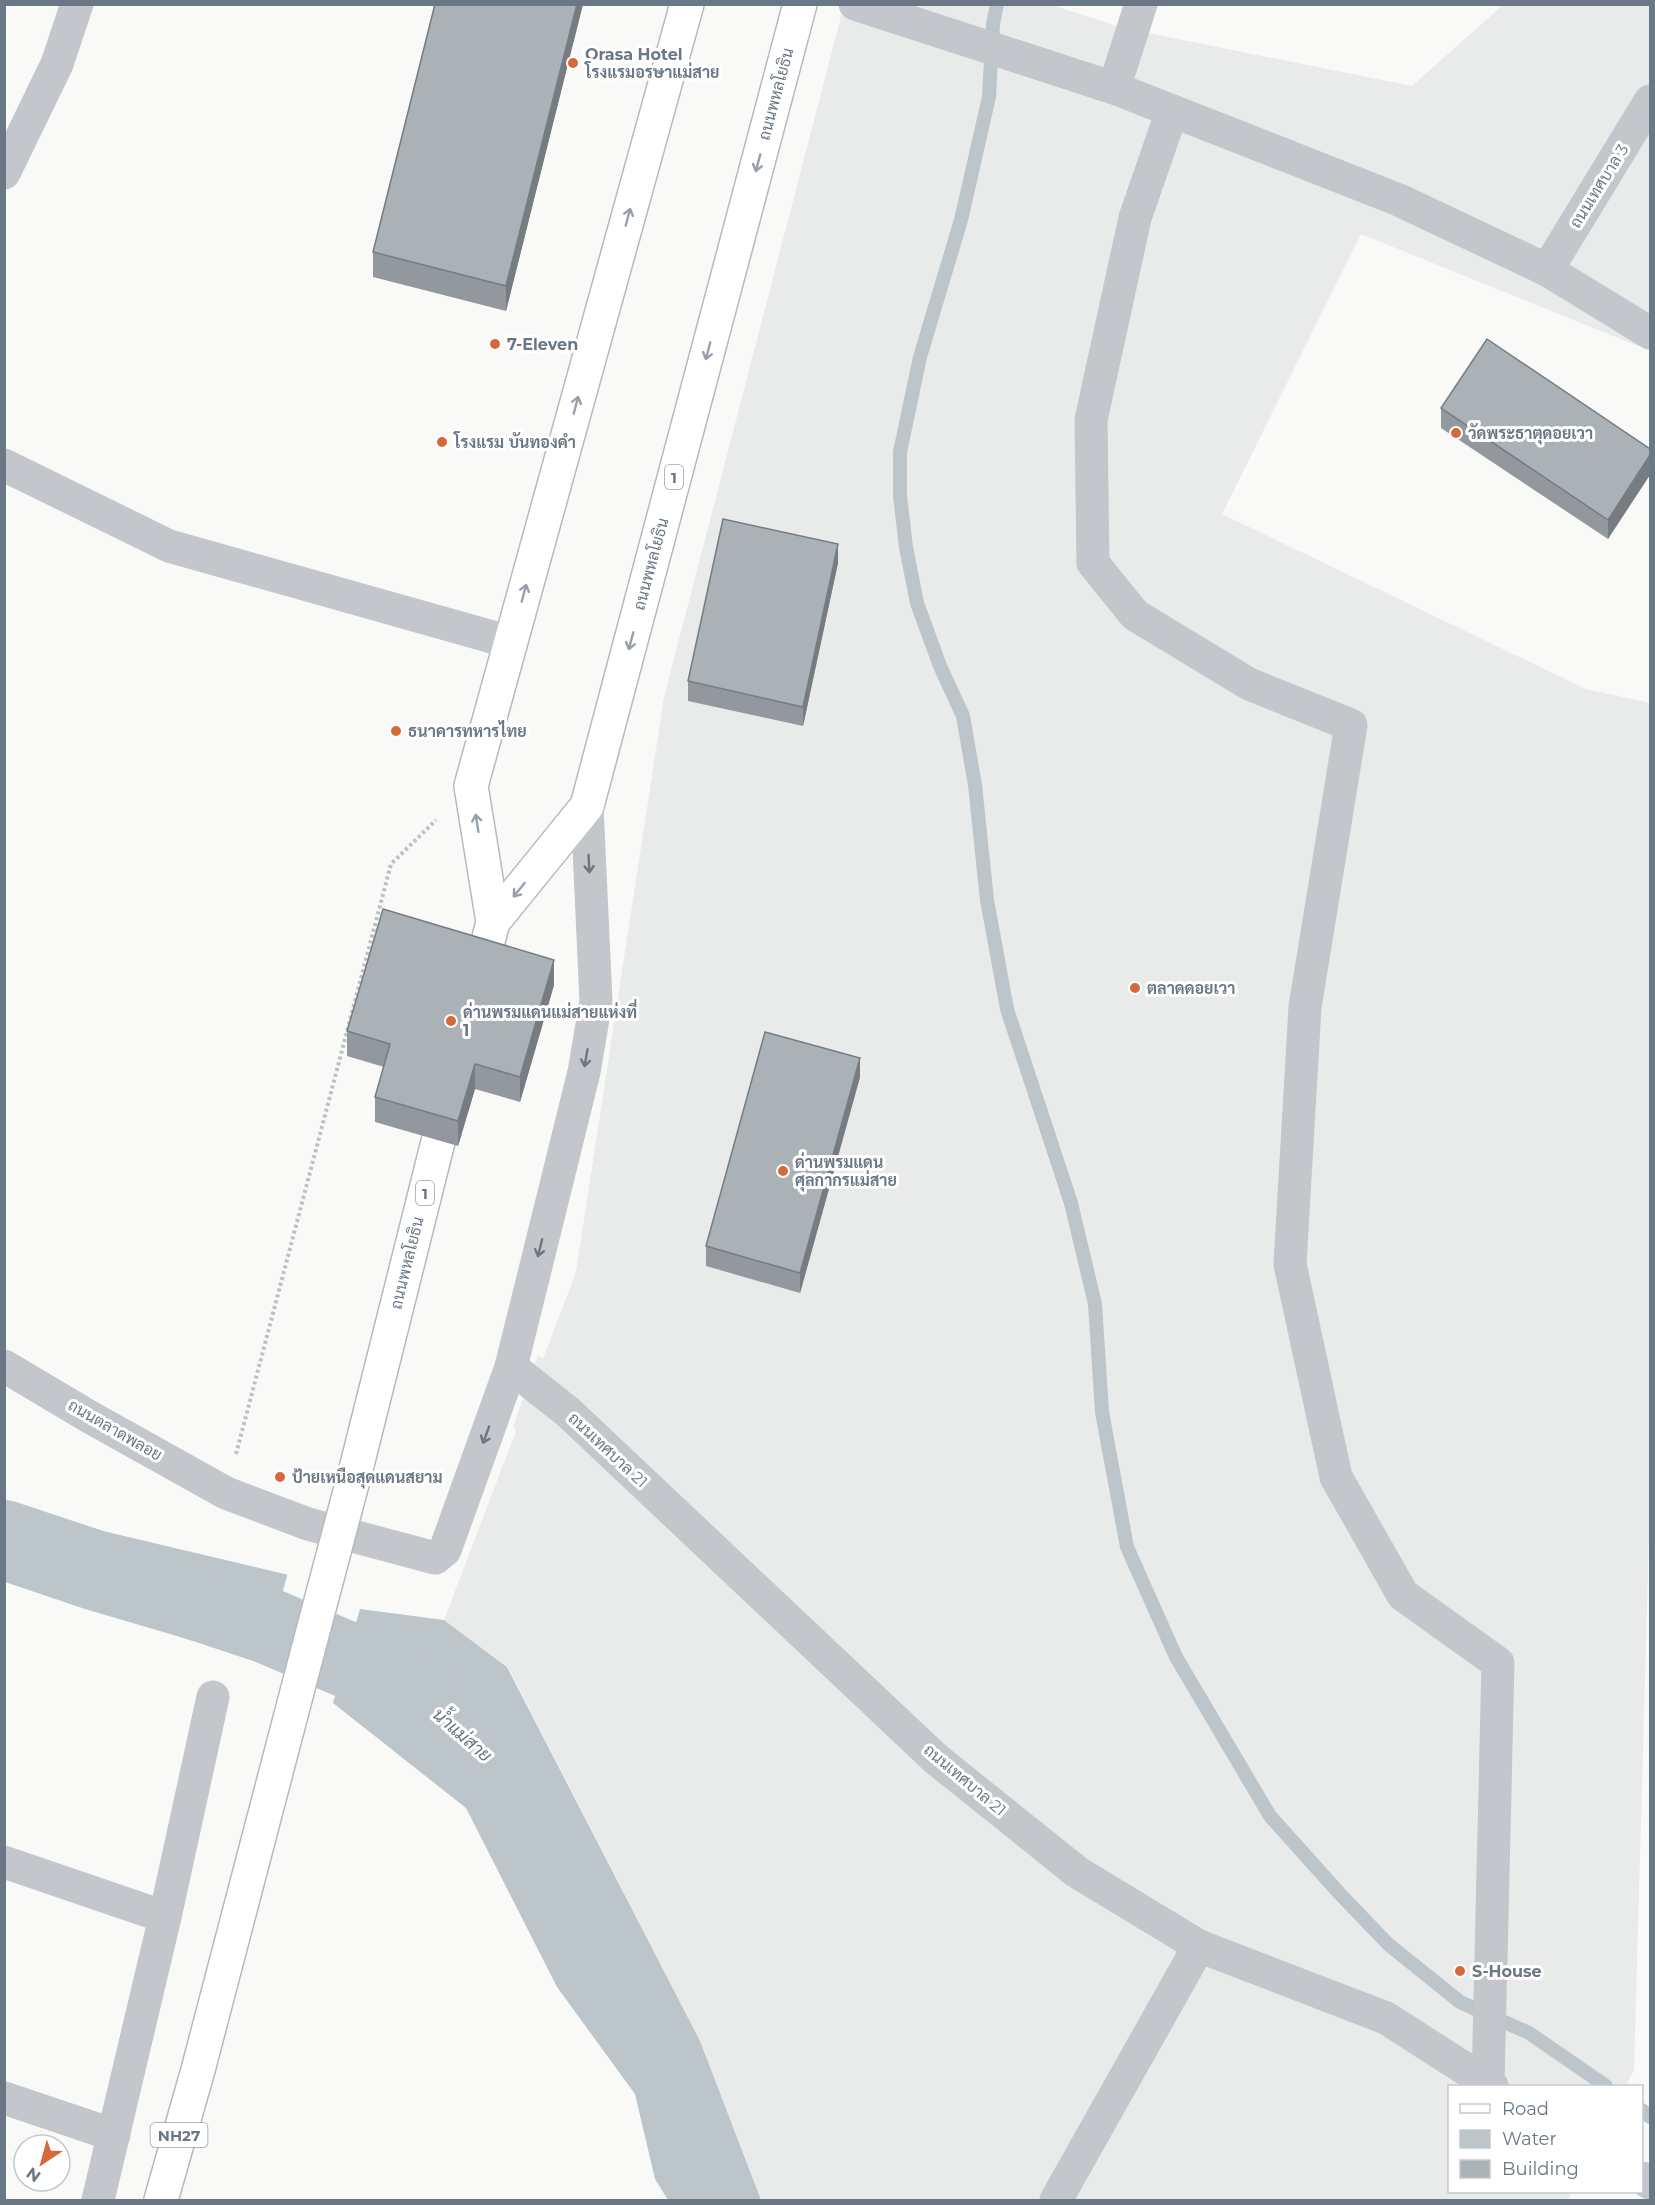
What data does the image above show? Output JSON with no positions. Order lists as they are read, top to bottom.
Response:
{
  "streets": {
    "main road": ["ถนนพหลโยธิน", "1", "NH27"],
    "street": ["ถนนเทศบาล 3", "ถนนตลาดพลอย", "ถนนเทศบาล 21"]
  },
  "crossings": [
    ["ถนนพหลโยธิน", "NH27"],
    ["ถนนตลาดพลอย", "ถนนเทศบาล 21"]
  ],
  "water": ["น้ำแม่สาย"],
  "places": [
    "Orasa Hotel โรงแรมอรษาแม่สาย",
    "7-Eleven",
    "วัดพระธาตุดอยเวา",
    "โรงแรม บันทองคํา",
    "ธนาคารทหารไทย",
    "ตลาดดอยเวา",
    "ด่านพรมแดนแม่สายแห่งที่ 1",
    "ด่านพรมแดน ศุลกากรแม่สาย",
    "ป้ายเหนือสุดแดนสยาม",
    "S-House"
  ],
  "legend": ["Road", "Water", "Building"],
  "north": "bottom left"
}
